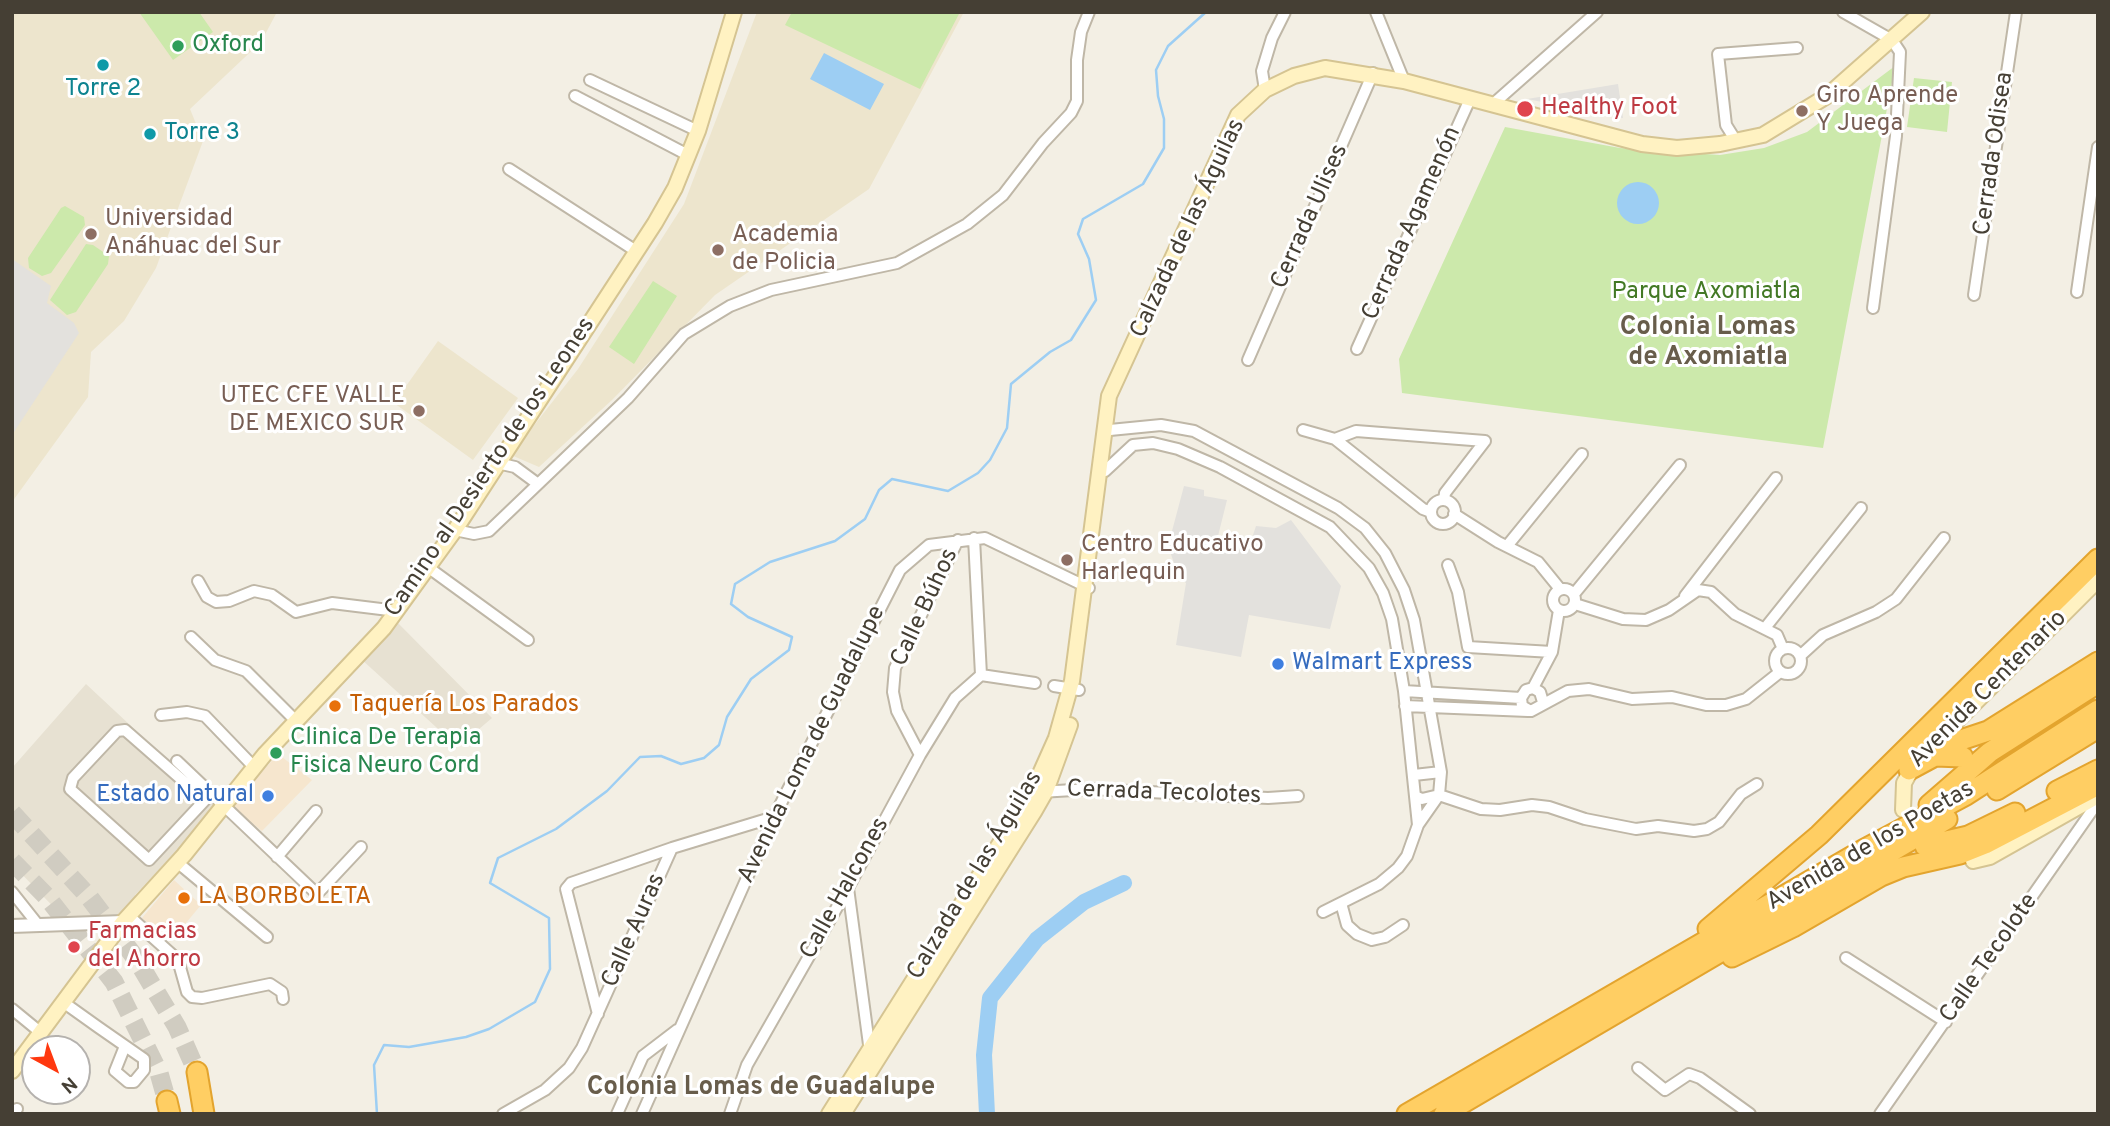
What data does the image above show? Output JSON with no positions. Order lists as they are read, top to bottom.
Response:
{
  "streets": {
    "highway": ["Avenida de los Poetas"],
    "main road": ["Calzada de las Águilas", "Camino al Desierto de los Leones", "Avenida Centenario"],
    "street": [
      "Cerrada Odisea",
      "Cerrada Ulises",
      "Cerrada Agamenón",
      "Calle Búhos",
      "Avenida Loma de Guadalupe",
      "Cerrada Tecolotes",
      "Calle Halcones",
      "Calle Auras",
      "Calle Tecolote"
    ]
  },
  "crossings": [
    ["Cerrada Ulises", "Calzada de las Águilas"],
    ["Cerrada Agamenón", "Calzada de las Águilas"],
    ["Calzada de las Águilas", "Avenida Loma de Guadalupe"],
    ["Calzada de las Águilas", "Cerrada Tecolotes"],
    ["Calle Búhos", "Avenida Loma de Guadalupe"],
    ["Calle Búhos", "Calle Halcones"]
  ],
  "districts": ["Colonia Lomas de Axomiatla", "Colonia Lomas de Guadalupe"],
  "parks": ["Parque Axomiatla"],
  "places": [
    "Oxford",
    "Torre 2",
    "Healthy Foot",
    "Giro Aprende Y Juega",
    "Torre 3",
    "Universidad Anáhuac del Sur",
    "Academia de Policia",
    "UTEC CFE VALLE DE MEXICO SUR",
    "Centro Educativo Harlequin",
    "Walmart Express",
    "Taquería Los Parados",
    "Clinica De Terapia Fisica Neuro Cord",
    "Estado Natural",
    "LA BORBOLETA",
    "Farmacias del Ahorro"
  ],
  "north": "bottom right"
}
